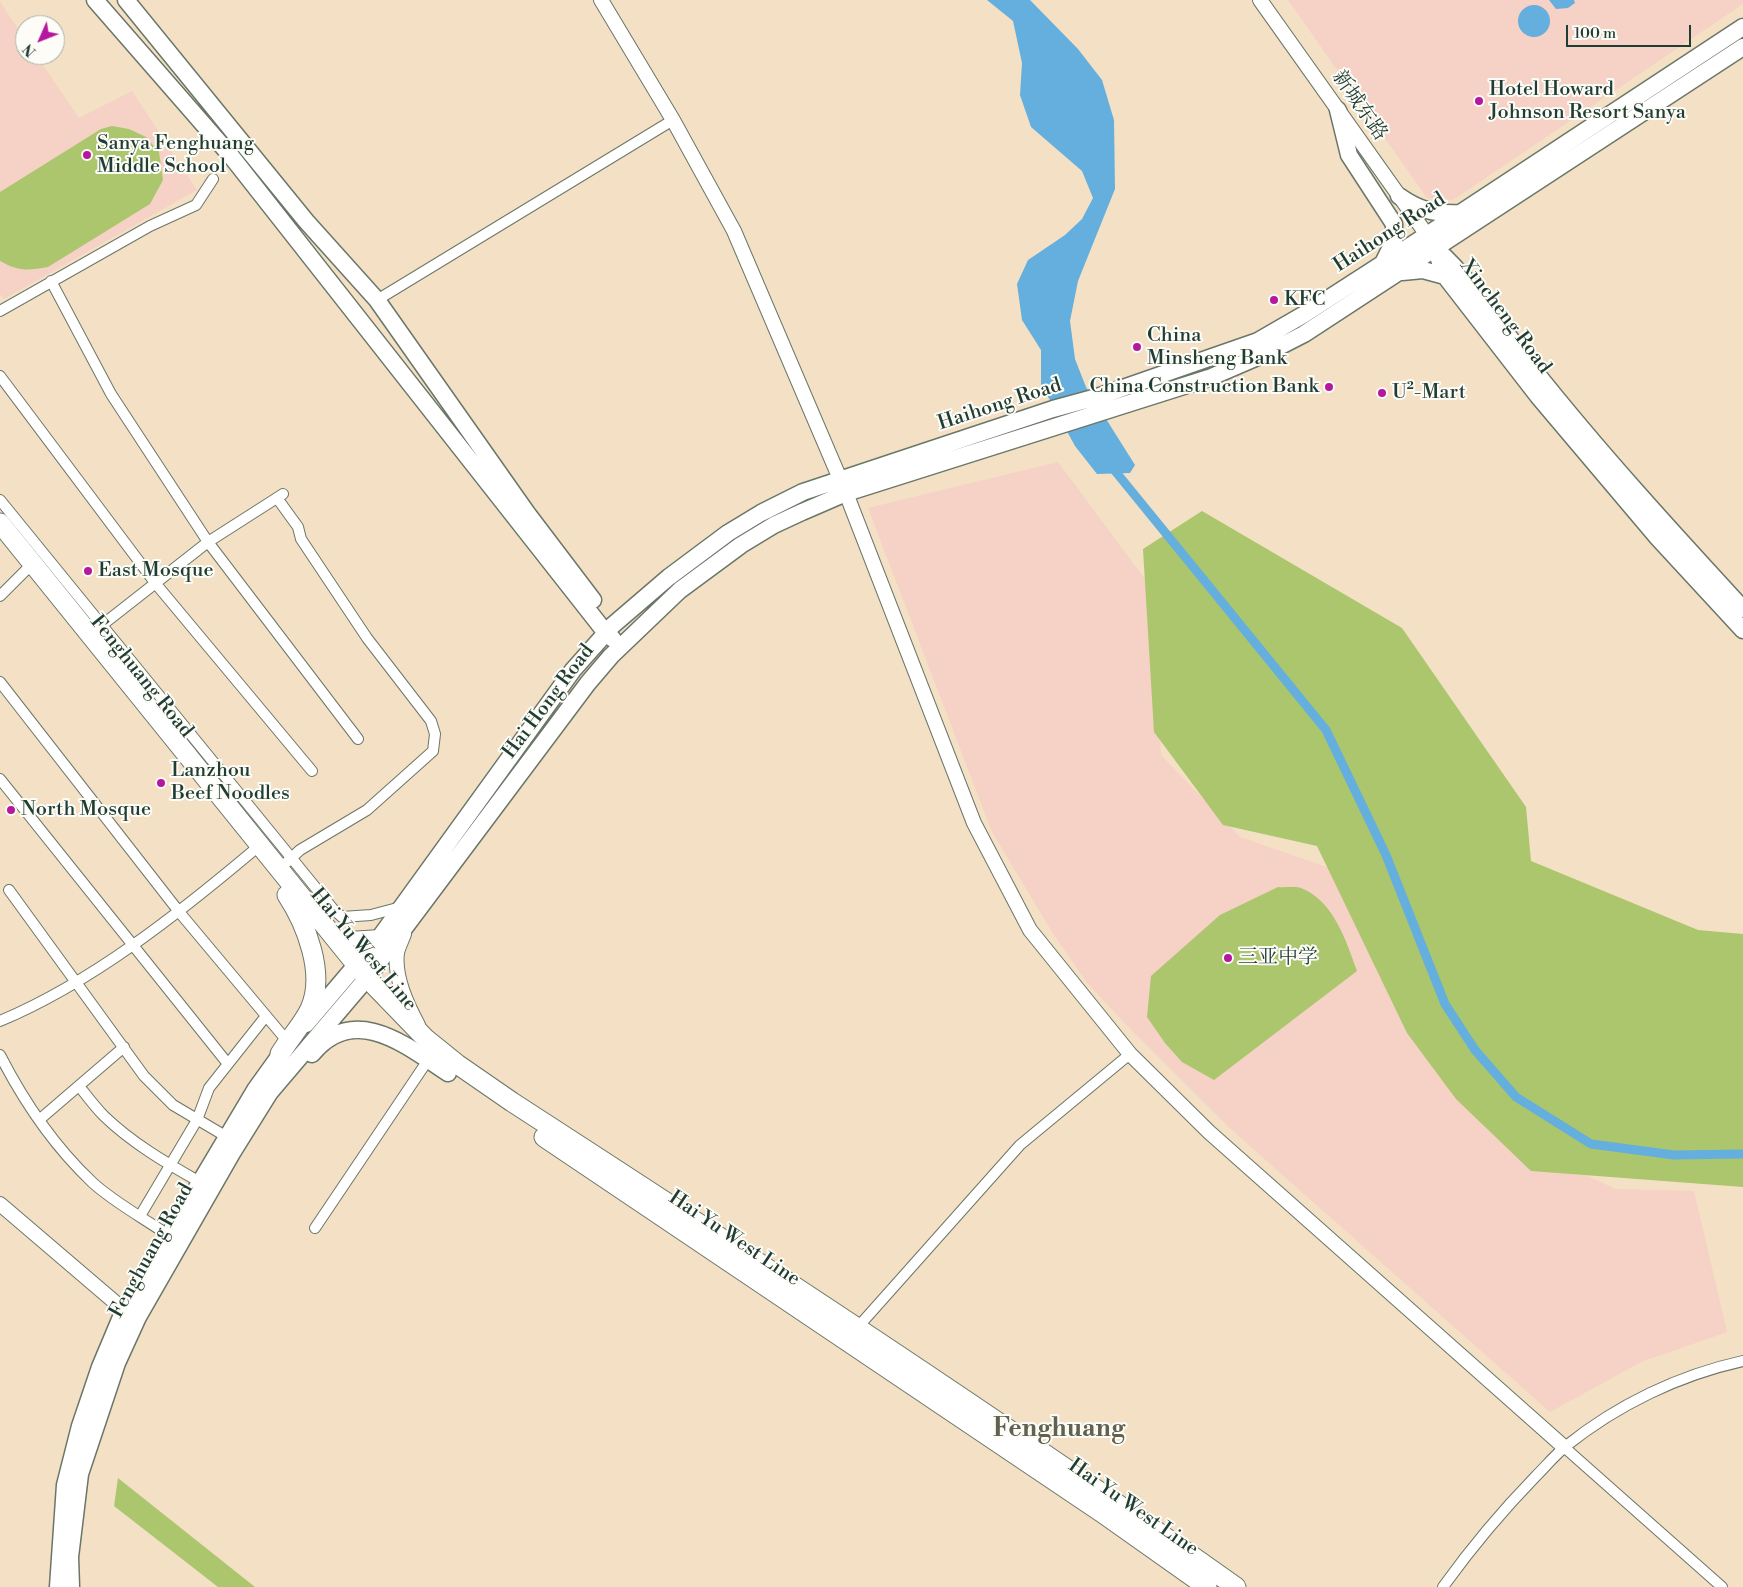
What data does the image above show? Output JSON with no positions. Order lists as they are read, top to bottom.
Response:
{
  "streets": {
    "highway": ["Fenghuang Road", "Hai Yu West Line"],
    "main road": ["Haihong Road", "Xincheng Road", "Hai Hong Road"],
    "street": ["新城东路"]
  },
  "crossings": [
    ["新城东路", "Haihong Road"],
    ["新城东路", "Xincheng Road"],
    ["Haihong Road", "Xincheng Road"],
    ["Haihong Road", "Hai Hong Road"],
    ["Fenghuang Road", "Hai Hong Road"],
    ["Fenghuang Road", "Hai Yu West Line"],
    ["Hai Hong Road", "Hai Yu West Line"]
  ],
  "districts": ["Fenghuang"],
  "places": [
    "Hotel Howard Johnson Resort Sanya",
    "Sanya Fenghuang Middle School",
    "KFC",
    "China Minsheng Bank",
    "China Construction Bank",
    "U²-Mart",
    "East Mosque",
    "Lanzhou Beef Noodles",
    "North Mosque",
    "三亚中学"
  ],
  "scale_bar": "100 m",
  "north": "bottom left"
}
